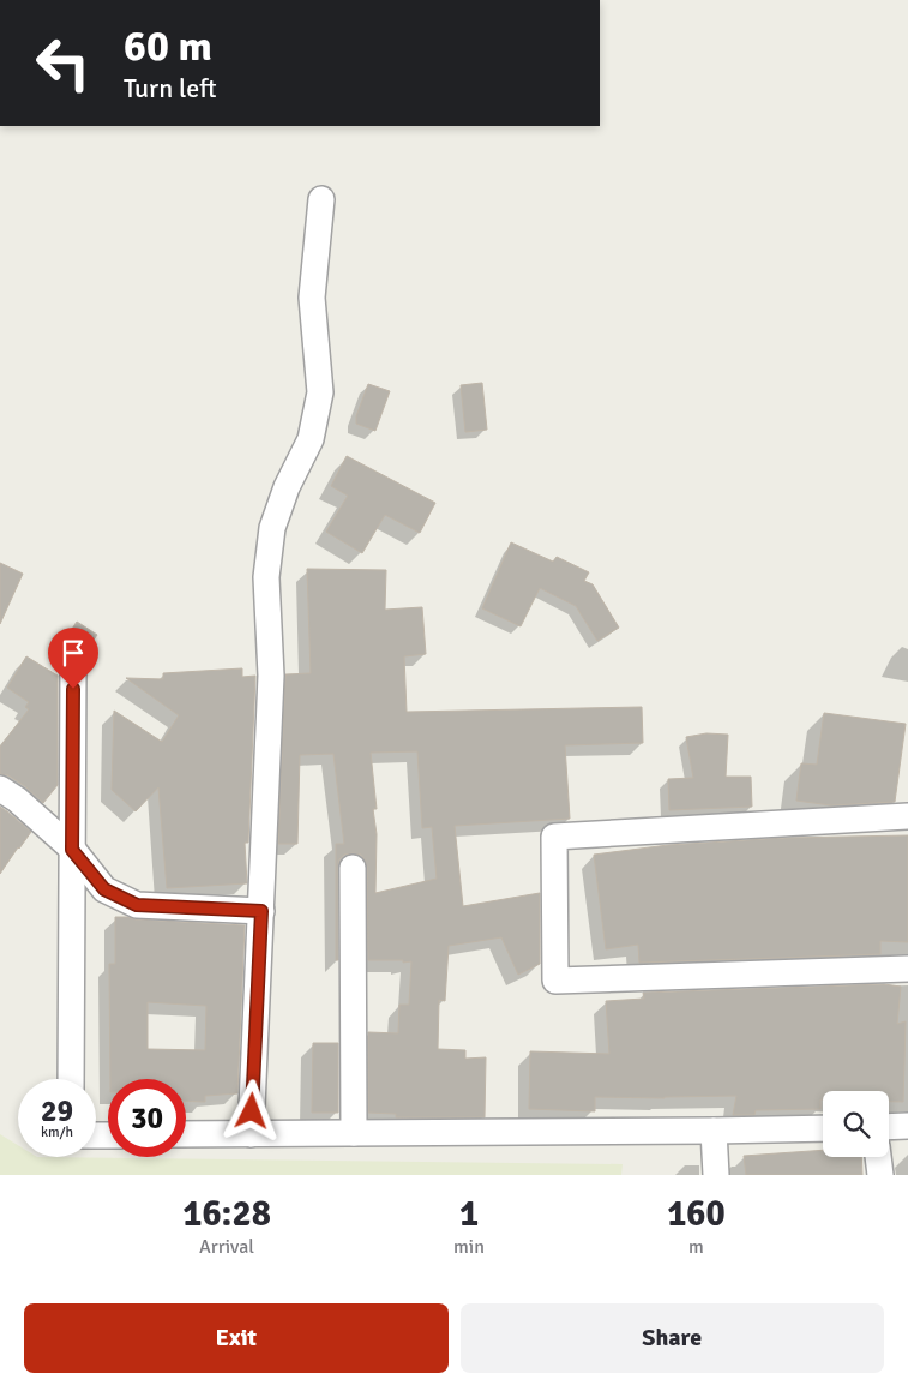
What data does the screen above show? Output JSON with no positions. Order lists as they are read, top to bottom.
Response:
{
  "page": {
    "turn": ["60 m", "Turn left"],
    "speed": "29 km/h",
    "limit": "30",
    "eta": [
      "16:28",
      "Arrival",
      "1",
      "min",
      "160",
      "m"
    ],
    "buttons": ["Exit", "Share"]
  }
}
